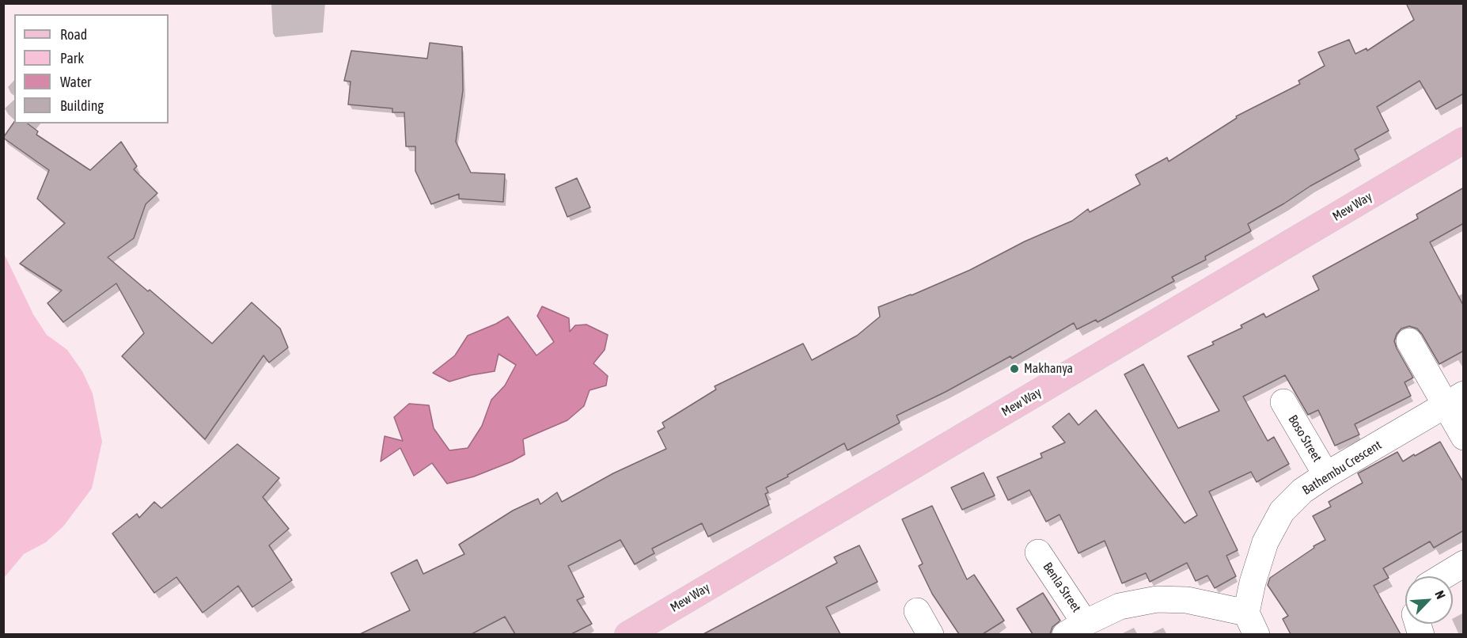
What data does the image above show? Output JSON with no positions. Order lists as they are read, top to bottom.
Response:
{
  "streets": {
    "main road": ["Mew Way"],
    "street": ["Boso Street", "Bathembu Crescent", "Benla Street"]
  },
  "crossings": [
    ["Boso Street", "Bathembu Crescent"]
  ],
  "places": ["Makhanya"],
  "legend": [
    "Road",
    "Park",
    "Water",
    "Building"
  ],
  "north": "top right"
}
